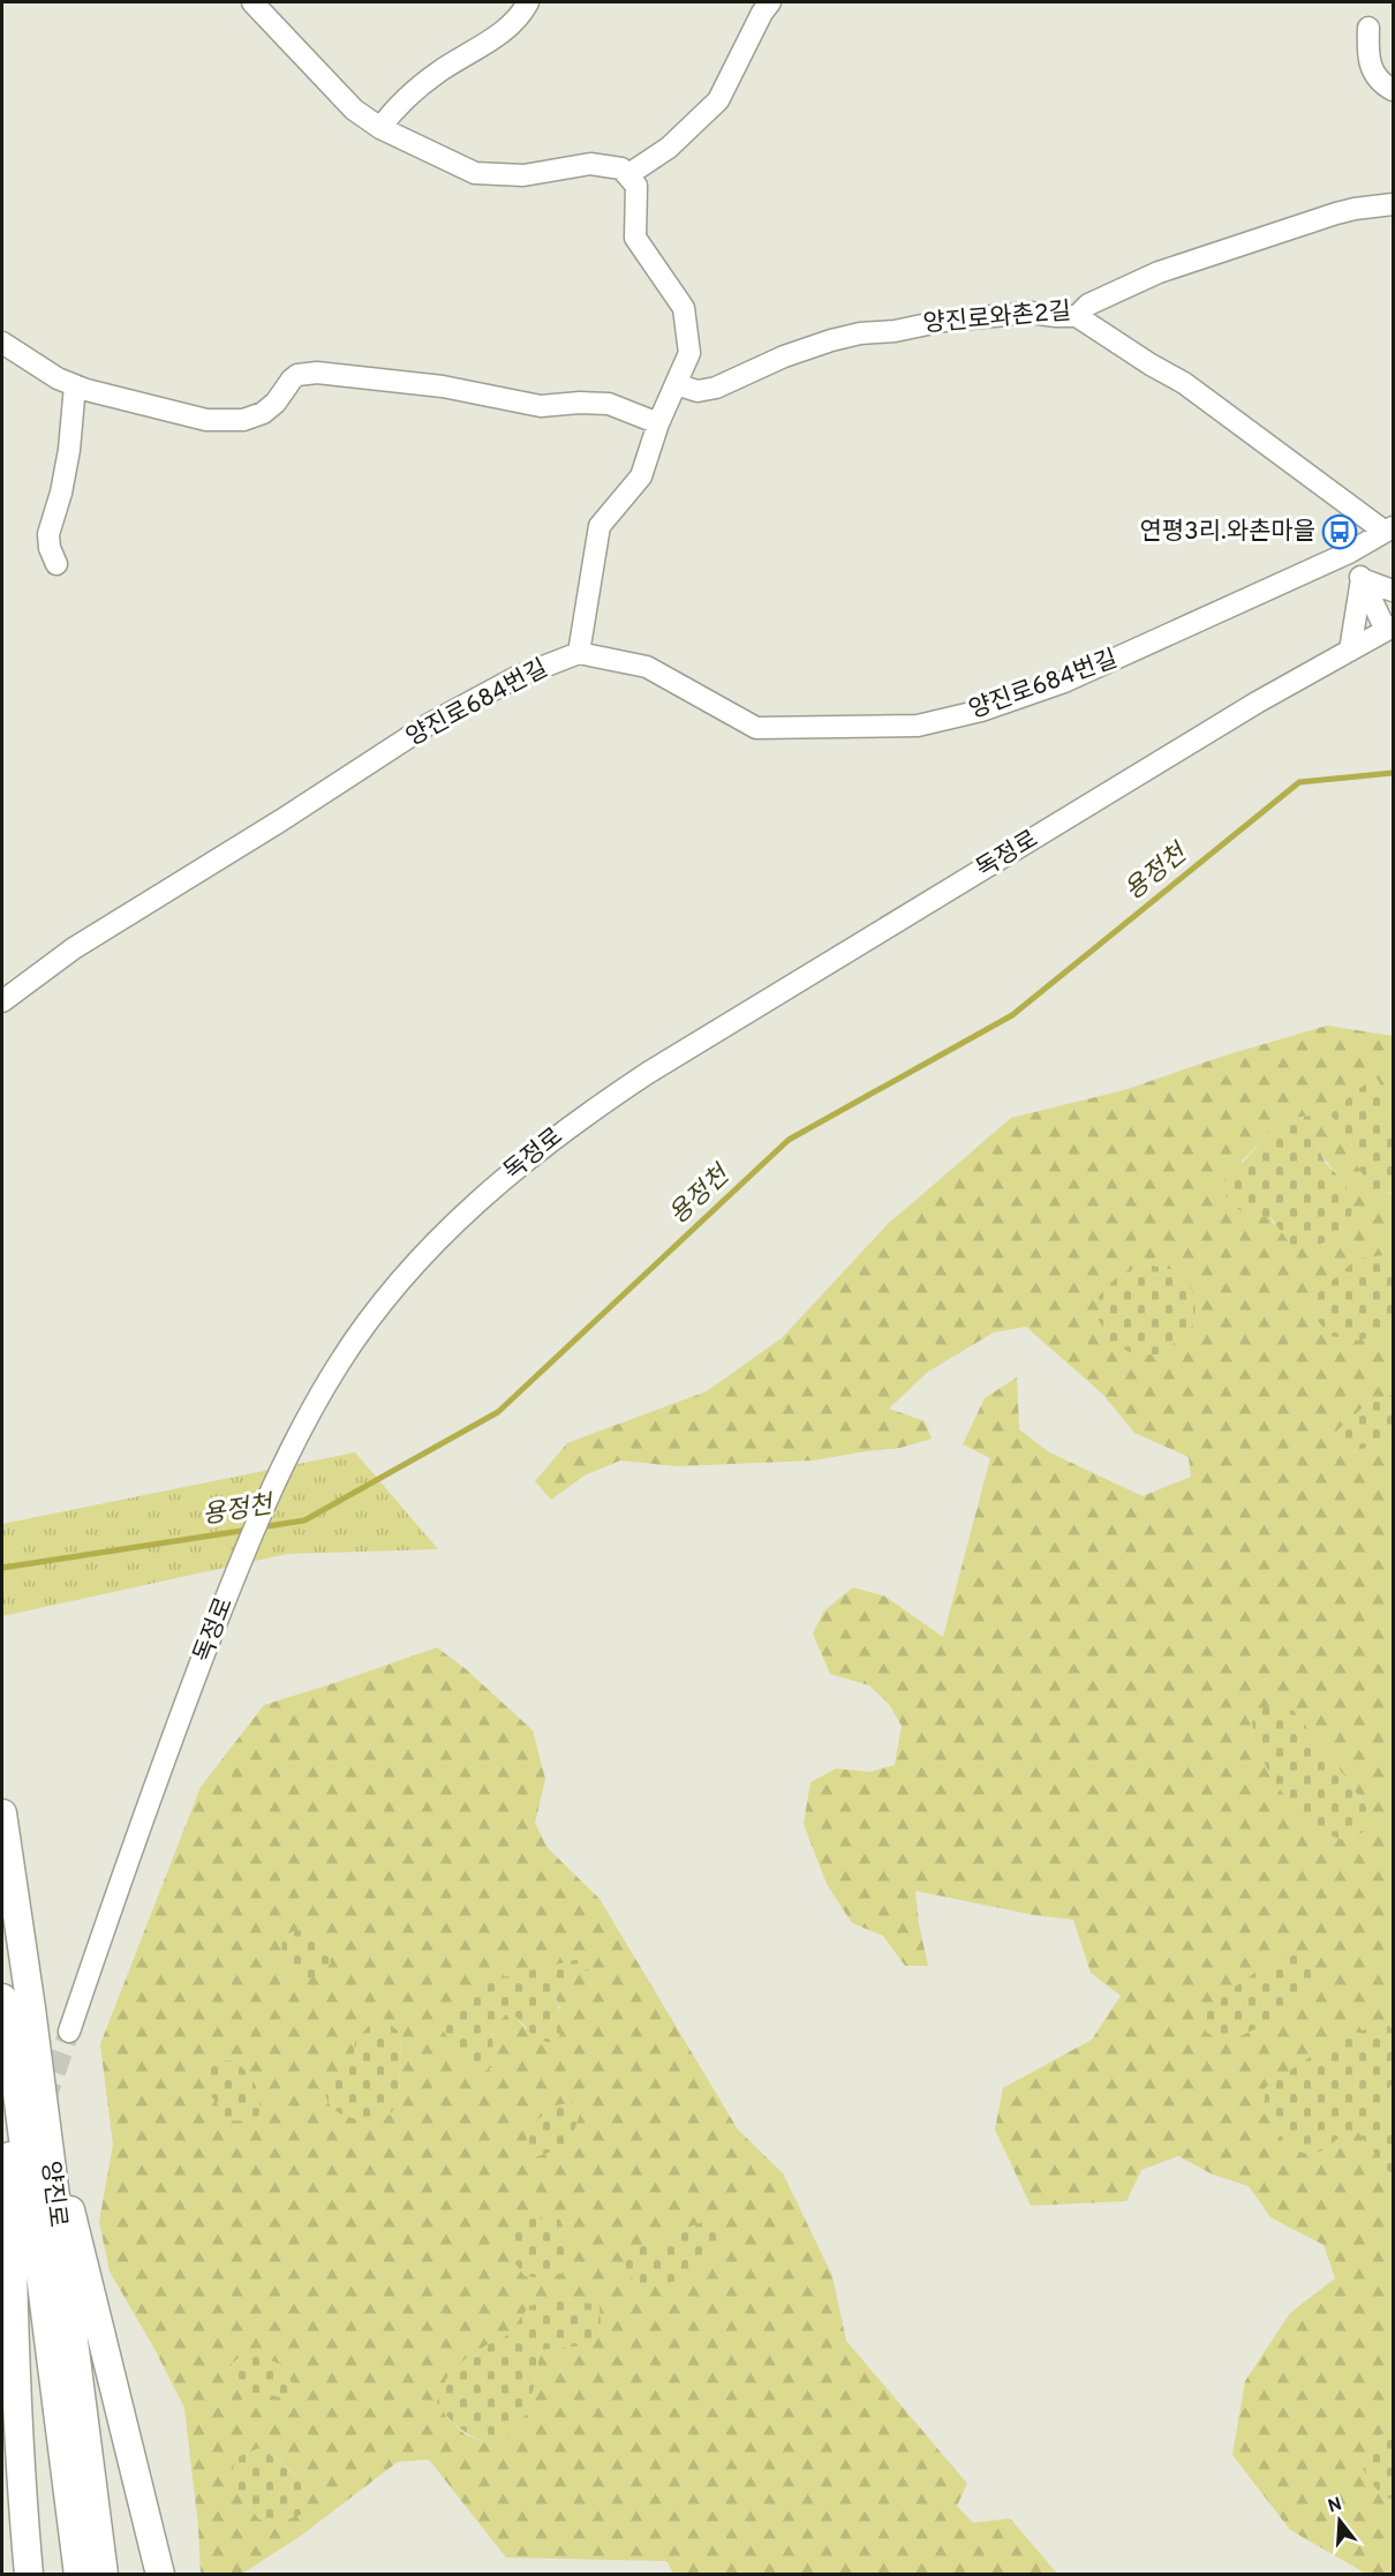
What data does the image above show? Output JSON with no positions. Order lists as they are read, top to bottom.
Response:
{
  "streets": {
    "main road": ["양진로"],
    "street": ["양진로와촌2길", "양진로684번길", "독정로"]
  },
  "crossings": [
    ["양진로와촌2길", "양진로684번길"]
  ],
  "water": ["용정천"],
  "places": {
    "bus stop": ["연평3리.와촌마을"]
  },
  "north": "top"
}
